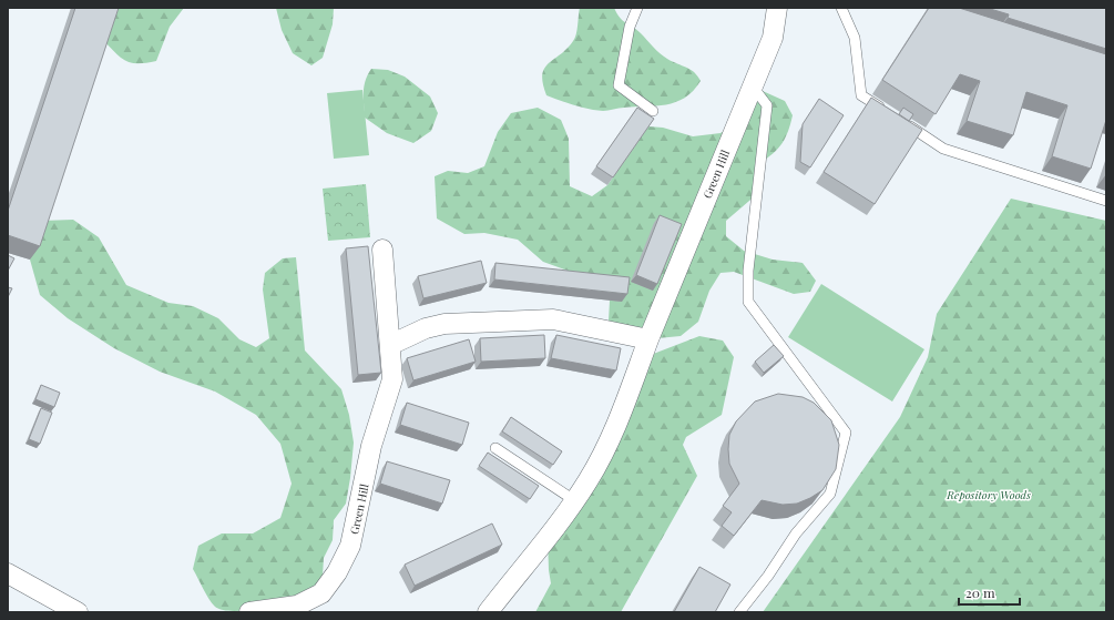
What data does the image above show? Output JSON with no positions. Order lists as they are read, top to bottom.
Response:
{
  "streets": {
    "street": ["Green Hill"]
  },
  "parks": ["Repository Woods"],
  "scale_bar": "20 m"
}
